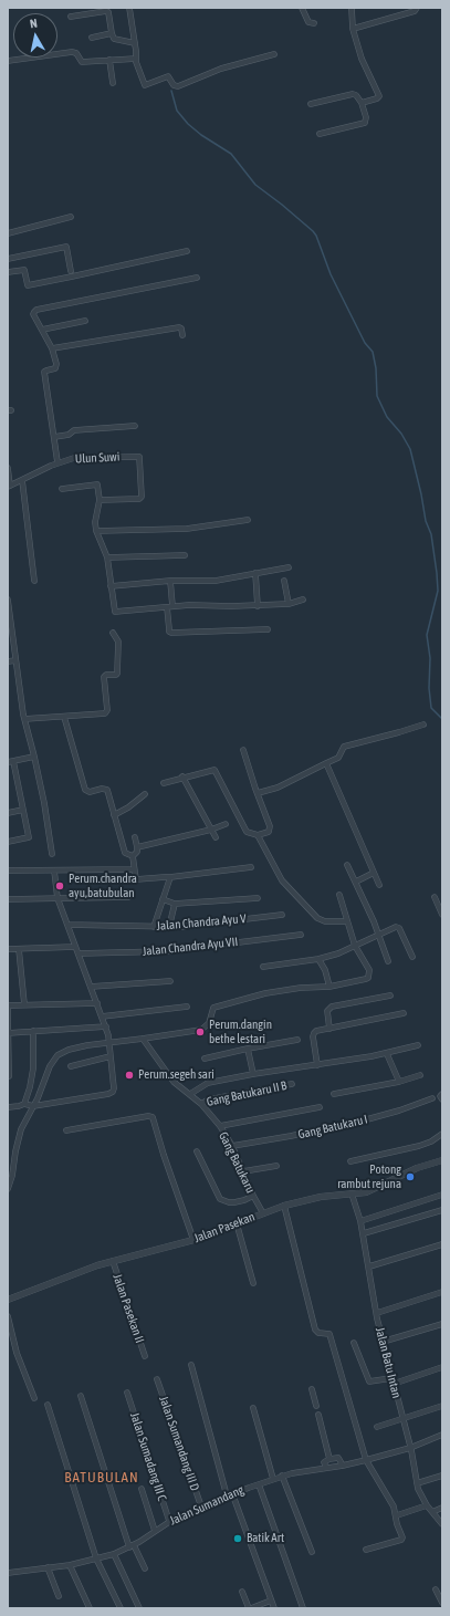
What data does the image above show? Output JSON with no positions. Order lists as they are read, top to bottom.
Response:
{
  "streets": {
    "street": [
      "Ulun Suwi",
      "Jalan Chandra Ayu V",
      "Jalan Chandra Ayu VII",
      "Gang Batukaru II B",
      "Gang Batukaru I",
      "Gang Batukaru",
      "Jalan Pasekan",
      "Jalan Pasekan II",
      "Jalan Batu Intan",
      "Jalan Sumandang III D",
      "Jalan Sumadang III C",
      "Jalan Sumandang"
    ]
  },
  "crossings": [
    ["Gang Batukaru II B", "Gang Batukaru"],
    ["Gang Batukaru I", "Gang Batukaru"],
    ["Gang Batukaru", "Jalan Pasekan"],
    ["Jalan Pasekan", "Jalan Pasekan II"],
    ["Jalan Pasekan", "Jalan Batu Intan"],
    ["Jalan Batu Intan", "Jalan Sumandang"],
    ["Jalan Sumandang III D", "Jalan Sumandang"],
    ["Jalan Sumadang III C", "Jalan Sumandang"]
  ],
  "districts": ["BATUBULAN"],
  "places": [
    "Perum.chandra ayu,batubulan",
    "Perum.dangin bethe lestari",
    "Perum.segeh sari",
    "Potong rambut rejuna",
    "Batik Art"
  ],
  "north": "top"
}
